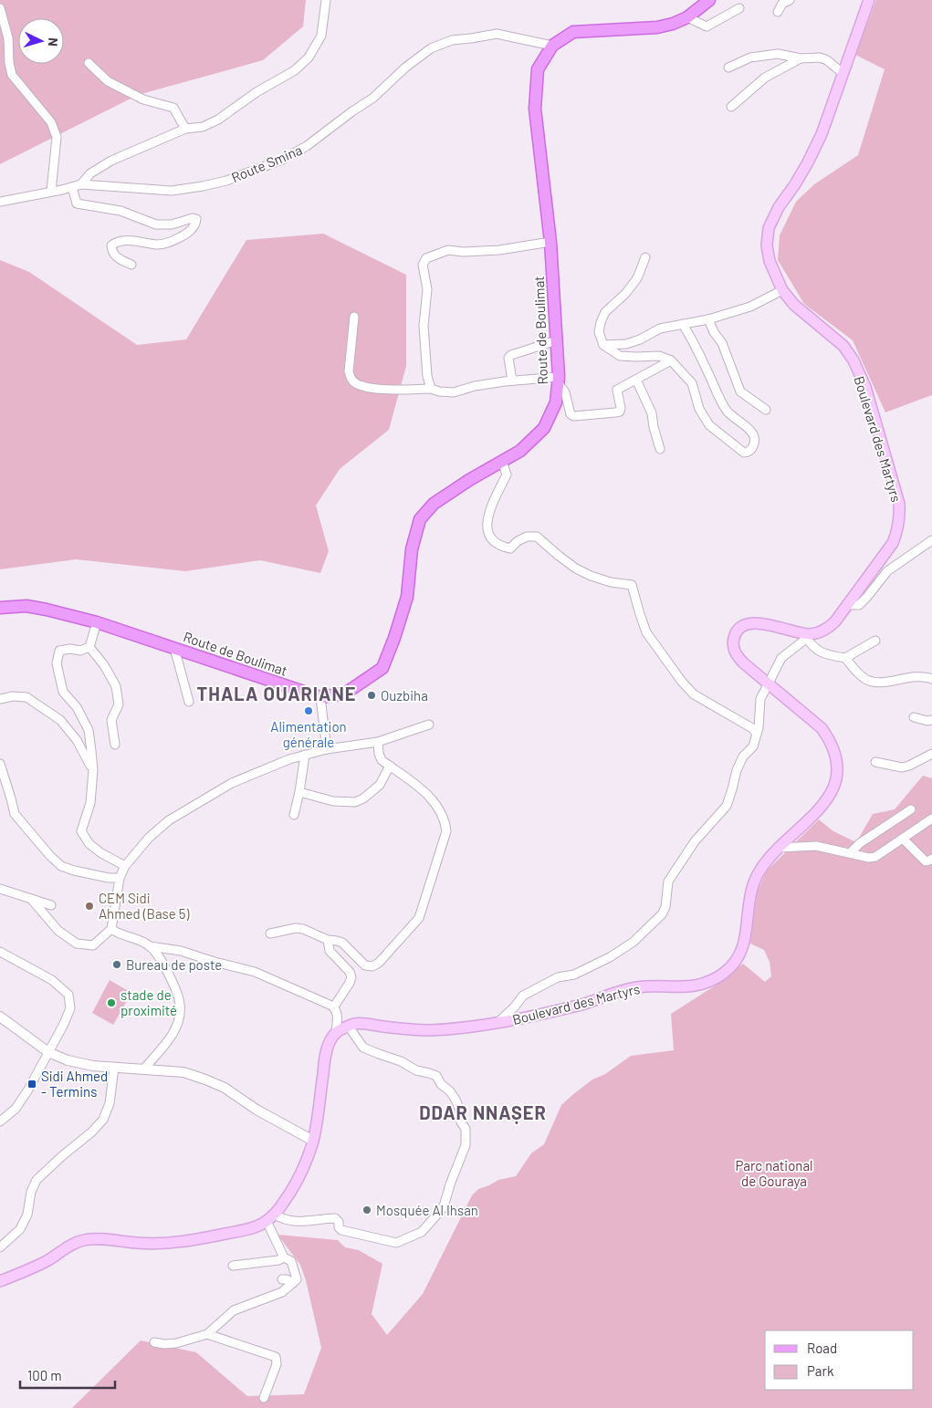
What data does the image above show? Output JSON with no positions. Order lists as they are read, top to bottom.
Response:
{
  "streets": {
    "main road": ["Route de Boulimat", "Boulevard des Martyrs"],
    "street": ["Route Smina"]
  },
  "crossings": [
    ["Route Smina", "Route de Boulimat"]
  ],
  "districts": ["THALA OUARIANE", "DDAR NNAṢER"],
  "parks": ["Parc national de Gouraya"],
  "places": {
    "other": [
      "Ouzbiha",
      "Alimentation générale",
      "CEM Sidi Ahmed (Base 5)",
      "Bureau de poste",
      "stade de proximité",
      "Mosquée Al Ihsan"
    ],
    "transit": ["Sidi Ahmed - Termins"]
  },
  "legend": ["Road", "Park"],
  "scale_bar": "100 m",
  "north": "right"
}
